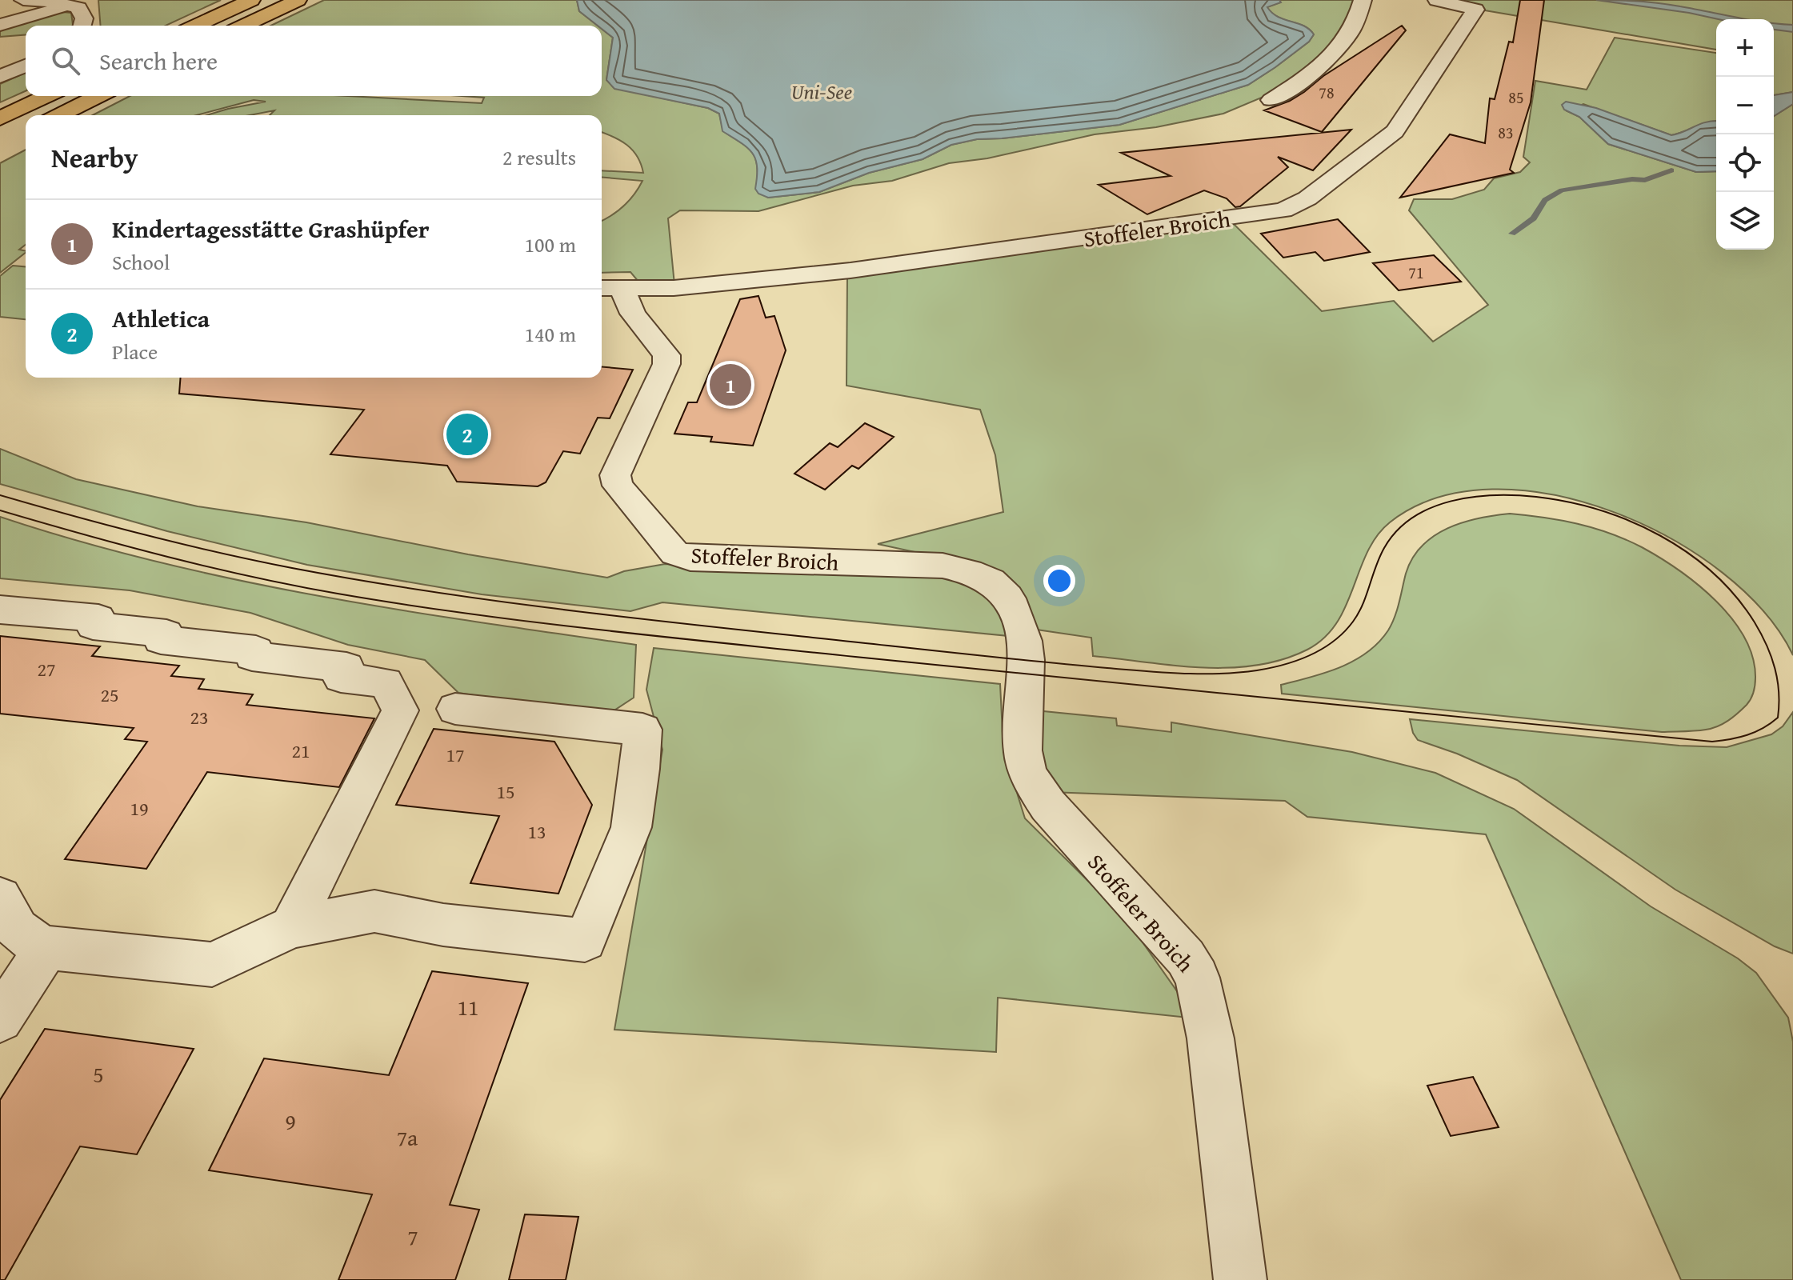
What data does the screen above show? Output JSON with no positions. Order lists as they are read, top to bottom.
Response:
{
  "streets": {
    "street": ["Stoffeler Broich"]
  },
  "water": ["Uni-See"],
  "house_numbers": [
    "78",
    "85",
    "83",
    "71",
    "27",
    "25",
    "23",
    "21",
    "17",
    "15",
    "19",
    "13",
    "11",
    "5",
    "9",
    "7a",
    "7"
  ],
  "page": {
    "map_buttons": ["+", "−"],
    "search": "Search here",
    "heading": ["Nearby", "2 results"],
    "list": [
      {
        "mark": "1",
        "name": "Kindertagesstätte Grashüpfer",
        "note": "School",
        "value": "100 m"
      },
      {
        "mark": "2",
        "name": "Athletica",
        "note": "Place",
        "value": "140 m"
      }
    ],
    "pins": ["1", "2"]
  }
}
